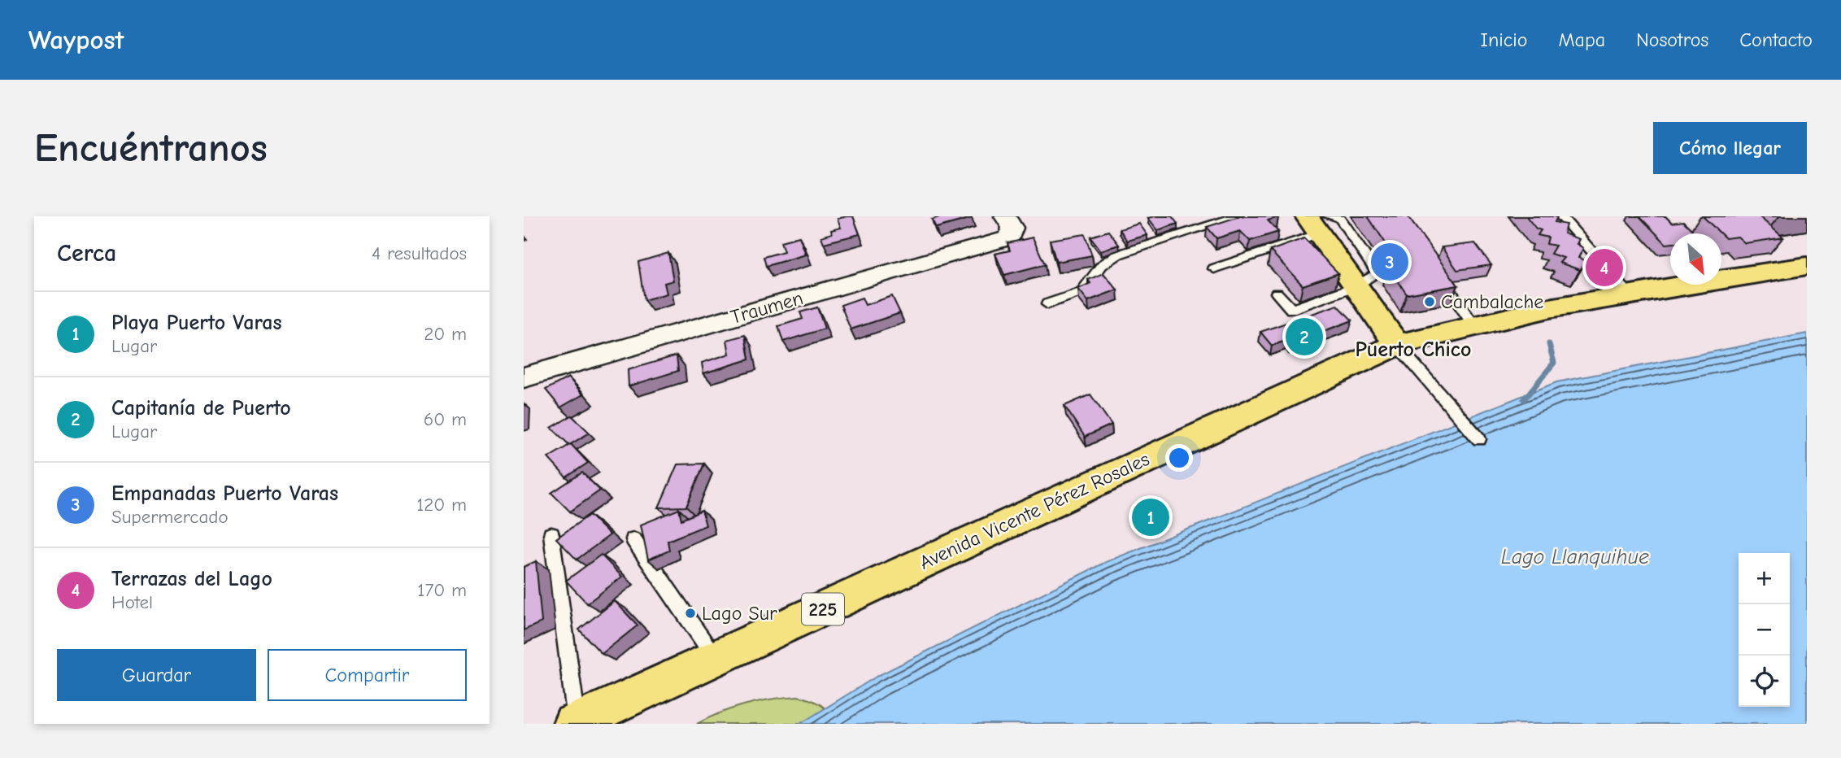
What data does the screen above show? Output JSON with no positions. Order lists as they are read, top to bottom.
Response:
{
  "streets": {
    "main road": ["Avenida Vicente Pérez Rosales", "225"],
    "street": ["Traumen"]
  },
  "districts": ["Puerto Chico"],
  "water": ["Lago Llanquihue"],
  "places": ["Cambalache", "Lago Sur"],
  "north": "bottom right",
  "page": {
    "header": "Waypost",
    "nav": [
      "Inicio",
      "Mapa",
      "Nosotros",
      "Contacto"
    ],
    "buttons": [
      "Cómo llegar",
      ["Guardar", "Compartir"]
    ],
    "title": "Encuéntranos",
    "heading": ["Cerca", "4 resultados"],
    "pins": [
      "3",
      "4",
      "2",
      "1"
    ],
    "list": [
      {
        "mark": "1",
        "name": "Playa Puerto Varas",
        "note": "Lugar",
        "value": "20 m"
      },
      {
        "mark": "2",
        "name": "Capitanía de Puerto",
        "note": "Lugar",
        "value": "60 m"
      },
      {
        "mark": "3",
        "name": "Empanadas Puerto Varas",
        "note": "Supermercado",
        "value": "120 m"
      },
      {
        "mark": "4",
        "name": "Terrazas del Lago",
        "note": "Hotel",
        "value": "170 m"
      }
    ],
    "map_buttons": ["+", "−"]
  }
}
